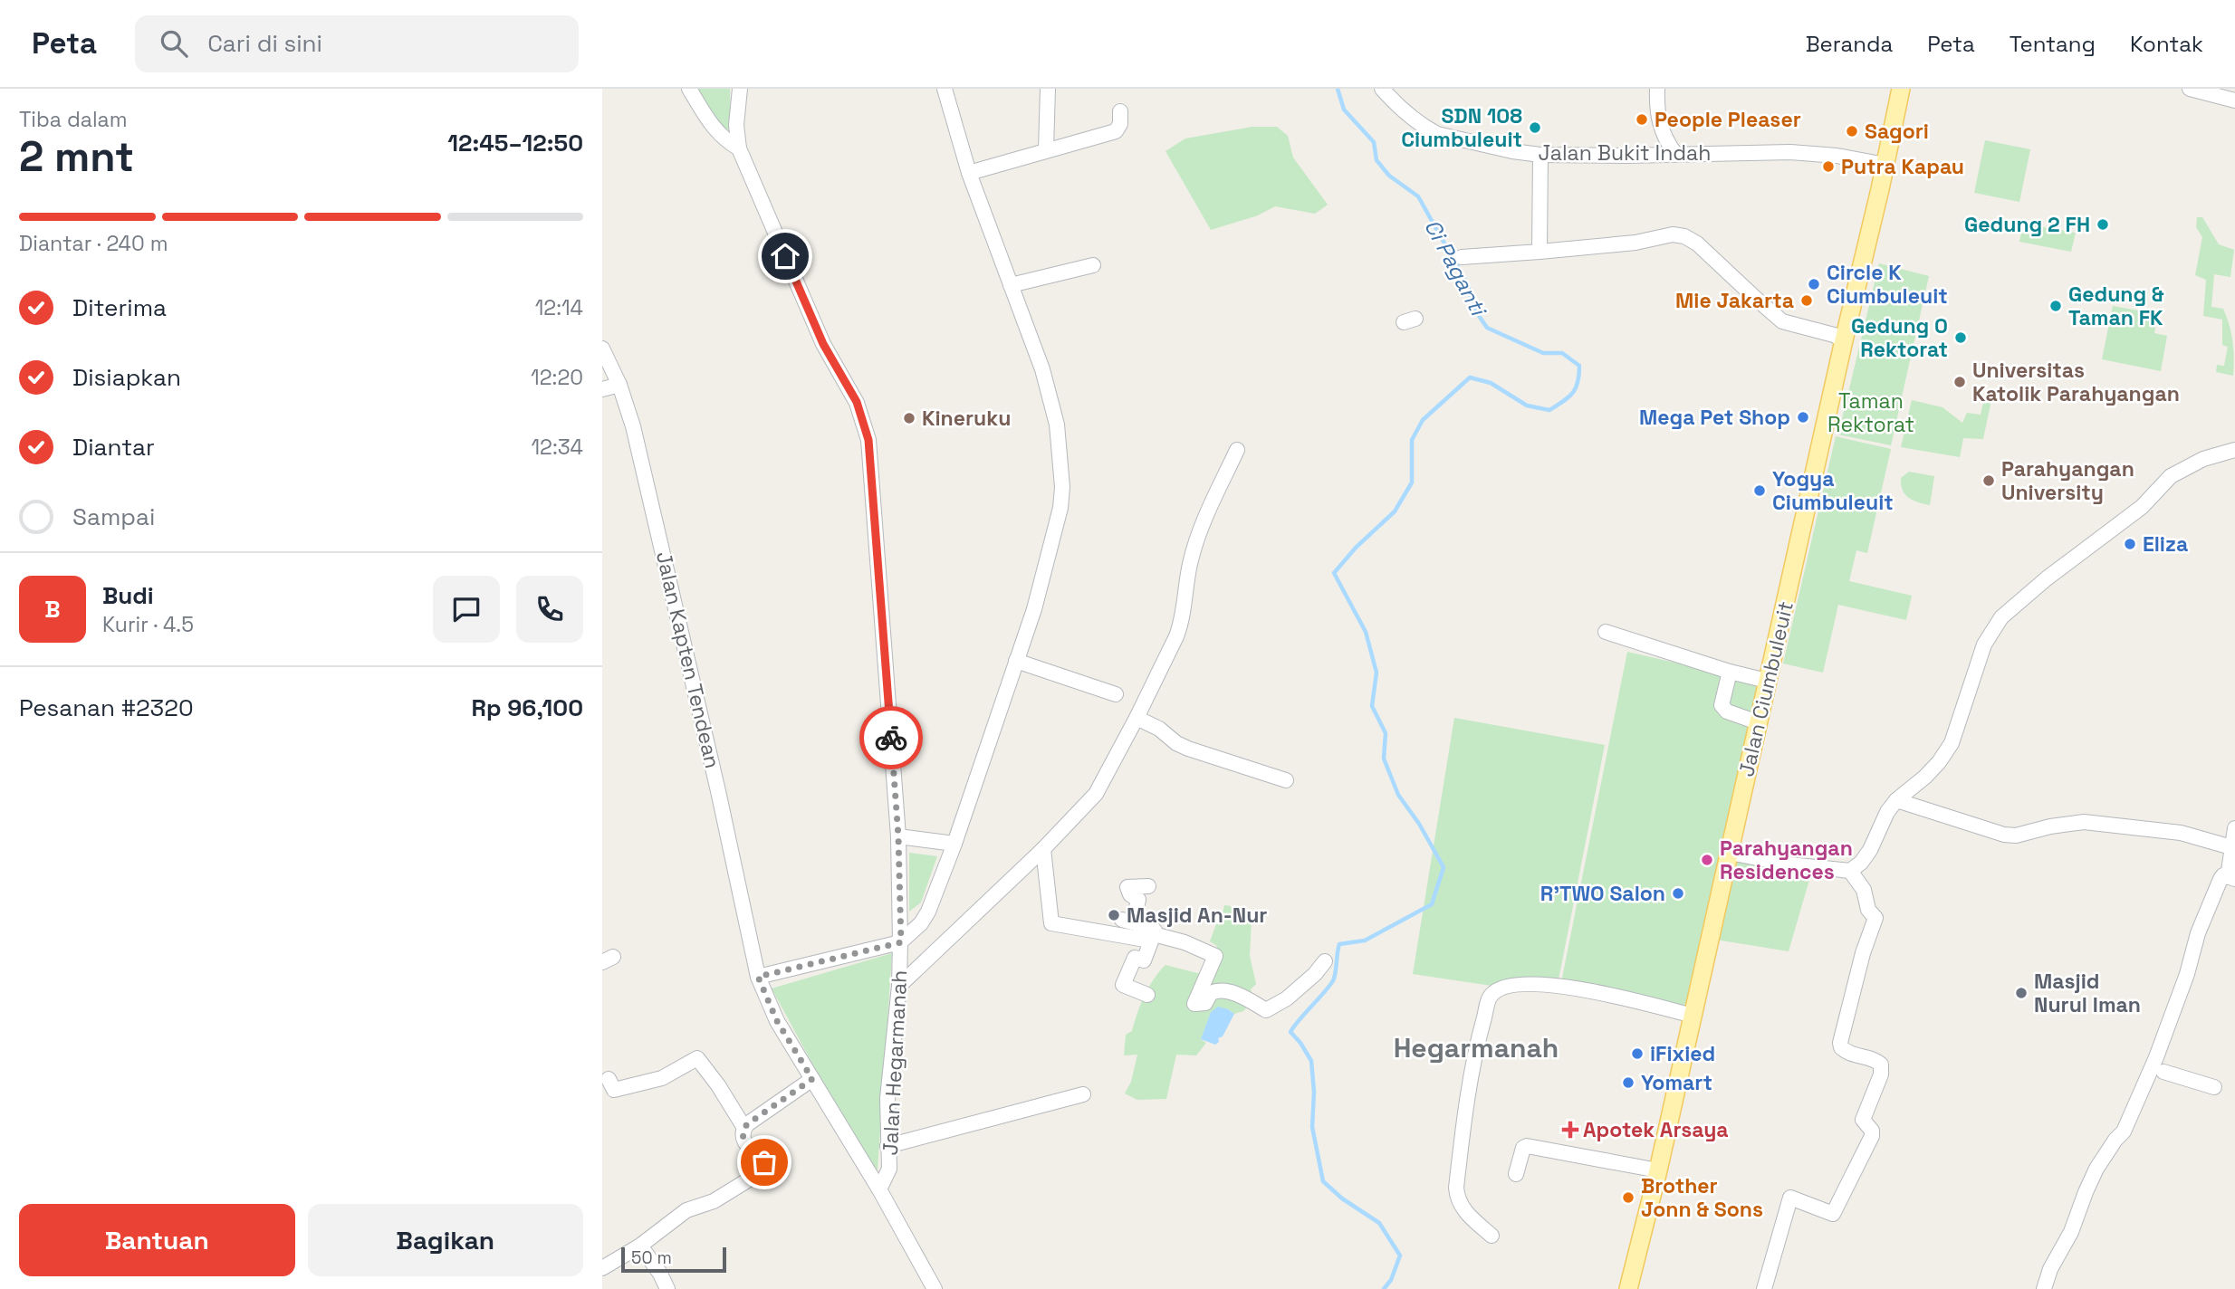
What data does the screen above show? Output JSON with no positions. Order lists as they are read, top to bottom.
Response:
{
  "streets": {
    "main road": ["Jalan Ciumbuleuit"],
    "street": ["Jalan Bukit Indah", "Jalan Kapten Tendean", "Jalan Hegarmanah"]
  },
  "crossings": [
    ["Jalan Bukit Indah", "Jalan Ciumbuleuit"],
    ["Jalan Kapten Tendean", "Jalan Hegarmanah"]
  ],
  "districts": ["Hegarmanah"],
  "water": ["Ci Paganti"],
  "parks": ["Taman Rektorat"],
  "places": {
    "other": [
      "People Pleaser",
      "SDN 108 Ciumbuleuit",
      "Sagori",
      "Putra Kapau",
      "Gedung 2 FH",
      "Circle K Ciumbuleuit",
      "Mie Jakarta",
      "Gedung & Taman FK",
      "Gedung 0 Rektorat",
      "Universitas Katolik Parahyangan",
      "Mega Pet Shop",
      "Kineruku",
      "Parahyangan University",
      "Yogya Ciumbuleuit",
      "Eliza",
      "Parahyangan Residences",
      "R'TWO Salon",
      "Masjid An-Nur",
      "Masjid Nurul Iman",
      "iFixied",
      "Yomart",
      "Brother Jonn & Sons"
    ],
    "health": ["Apotek Arsaya"]
  },
  "scale_bar": "50 m",
  "page": {
    "header": "Peta",
    "search": "Cari di sini",
    "nav": [
      "Beranda",
      "Peta",
      "Tentang",
      "Kontak"
    ],
    "heading": ["2 mnt", "Tiba dalam", "12:45–12:50"],
    "panel": [
      "Budi",
      "Kurir · 4.5",
      "Pesanan #2320",
      "Rp 96,100"
    ],
    "bar": "Diantar · 240 m",
    "list": [
      ["Diterima", "12:14"],
      ["Disiapkan", "12:20"],
      ["Diantar", "12:34"],
      "Sampai"
    ],
    "round": "B",
    "buttons": ["Bantuan", "Bagikan"],
    "scale": "50 m"
  }
}
